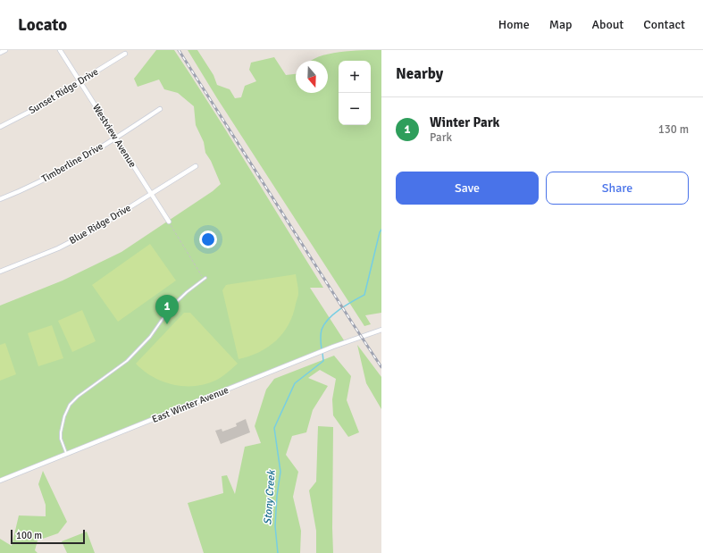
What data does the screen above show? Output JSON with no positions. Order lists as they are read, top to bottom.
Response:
{
  "streets": {
    "street": [
      "Sunset Ridge Drive",
      "Westview Avenue",
      "Timberline Drive",
      "Blue Ridge Drive",
      "East Winter Avenue"
    ]
  },
  "crossings": [
    ["Sunset Ridge Drive", "Westview Avenue"],
    ["Westview Avenue", "Timberline Drive"],
    ["Westview Avenue", "Blue Ridge Drive"]
  ],
  "water": ["Stony Creek"],
  "scale_bar": "100 m",
  "north": "bottom",
  "page": {
    "header": "Locato",
    "nav": [
      "Home",
      "Map",
      "About",
      "Contact"
    ],
    "heading": "Nearby",
    "map_buttons": ["+", "−"],
    "list": [
      {
        "mark": "1",
        "name": "Winter Park",
        "note": "Park",
        "value": "130 m"
      }
    ],
    "buttons": ["Save", "Share"],
    "pins": "1",
    "scale": "100 m"
  }
}
